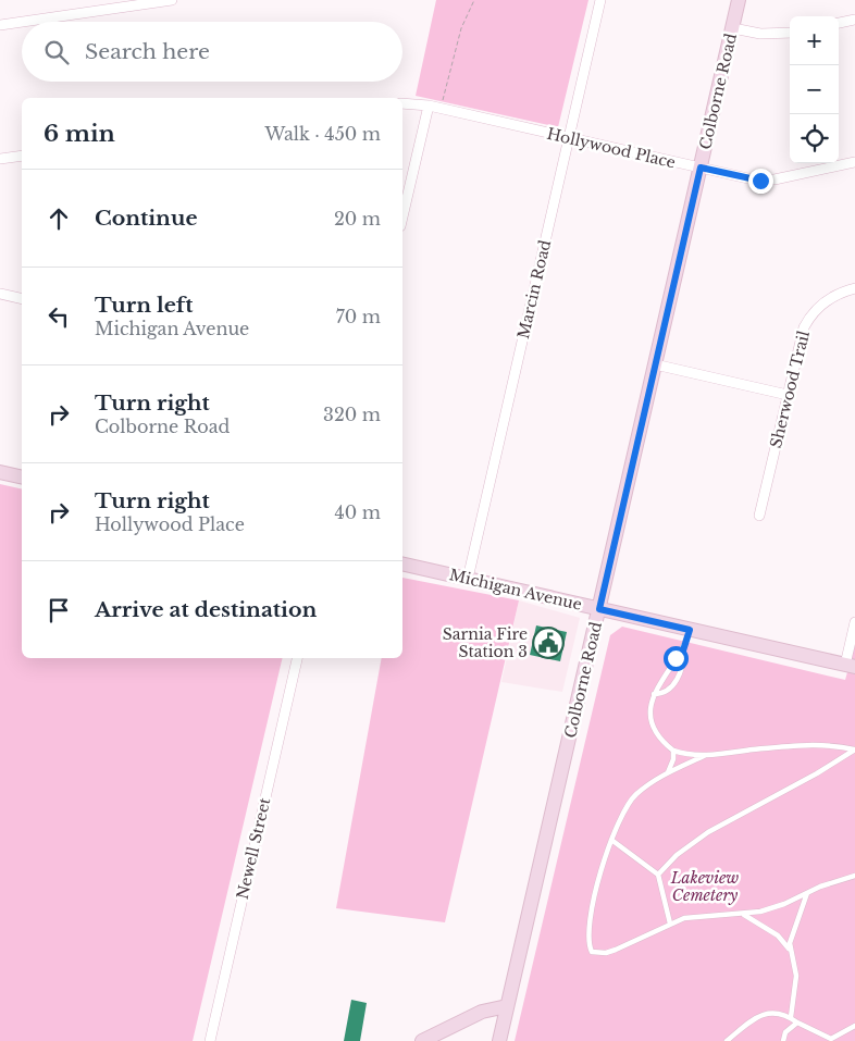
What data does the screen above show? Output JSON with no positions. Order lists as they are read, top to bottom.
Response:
{
  "streets": {
    "street": [
      "Colborne Road",
      "Hollywood Place",
      "Marcin Road",
      "Sherwood Trail",
      "Michigan Avenue",
      "Newell Street"
    ]
  },
  "crossings": [
    ["Colborne Road", "Hollywood Place"],
    ["Colborne Road", "Michigan Avenue"],
    ["Hollywood Place", "Marcin Road"],
    ["Marcin Road", "Michigan Avenue"]
  ],
  "parks": ["Lakeview Cemetery"],
  "places": {
    "public building": ["Sarnia Fire Station 3"]
  },
  "page": {
    "map_buttons": ["+", "−"],
    "search": "Search here",
    "heading": ["6 min", "Walk · 450 m"],
    "list": [
      ["Continue", "20 m"],
      ["Turn left", "Michigan Avenue", "70 m"],
      ["Turn right", "Colborne Road", "320 m"],
      ["Turn right", "Hollywood Place", "40 m"],
      "Arrive at destination"
    ]
  }
}
